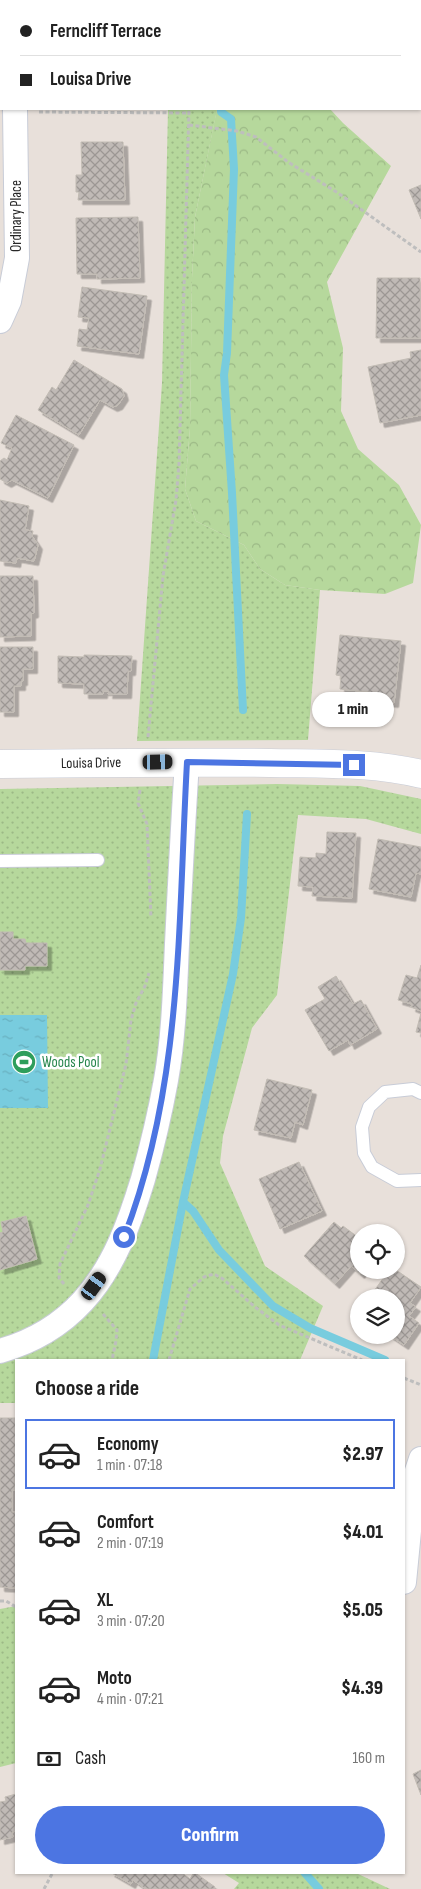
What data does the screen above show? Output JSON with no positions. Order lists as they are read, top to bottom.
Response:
{
  "streets": {
    "street": ["Ordinary Place", "Louisa Drive"]
  },
  "places": {
    "sports": ["Woods Pool"]
  },
  "page": {
    "banner": ["Ferncliff Terrace", "Louisa Drive"],
    "bubble": "1 min",
    "heading": "Choose a ride",
    "list": [
      {
        "name": "Economy",
        "note": "1 min · 07:18",
        "value": "$2.97"
      },
      {
        "name": "Comfort",
        "note": "2 min · 07:19",
        "value": "$4.01"
      },
      {
        "name": "XL",
        "note": "3 min · 07:20",
        "value": "$5.05"
      },
      {
        "name": "Moto",
        "note": "4 min · 07:21",
        "value": "$4.39"
      }
    ],
    "pay": ["Cash", "160 m"],
    "buttons": "Confirm"
  }
}
